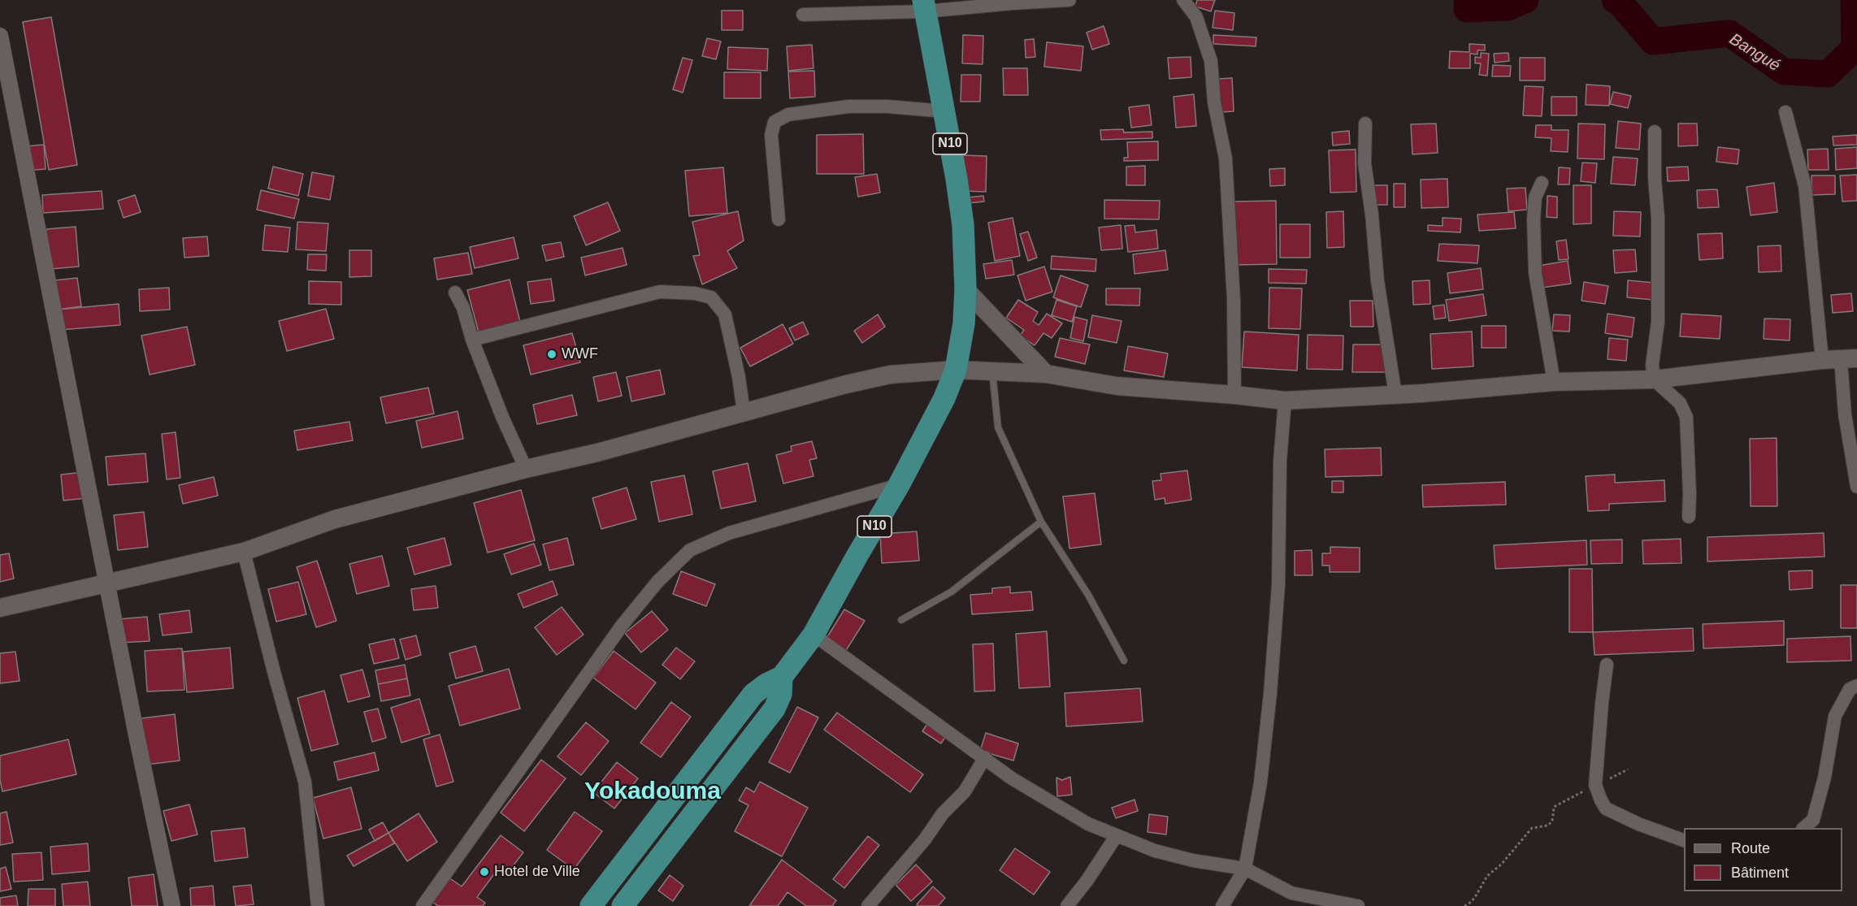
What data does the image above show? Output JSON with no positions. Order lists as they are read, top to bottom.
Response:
{
  "streets": {
    "highway": ["N10"]
  },
  "districts": ["Yokadouma"],
  "water": ["Bangué"],
  "places": ["WWF", "Hotel de Ville"],
  "legend": ["Route", "Bâtiment"]
}
